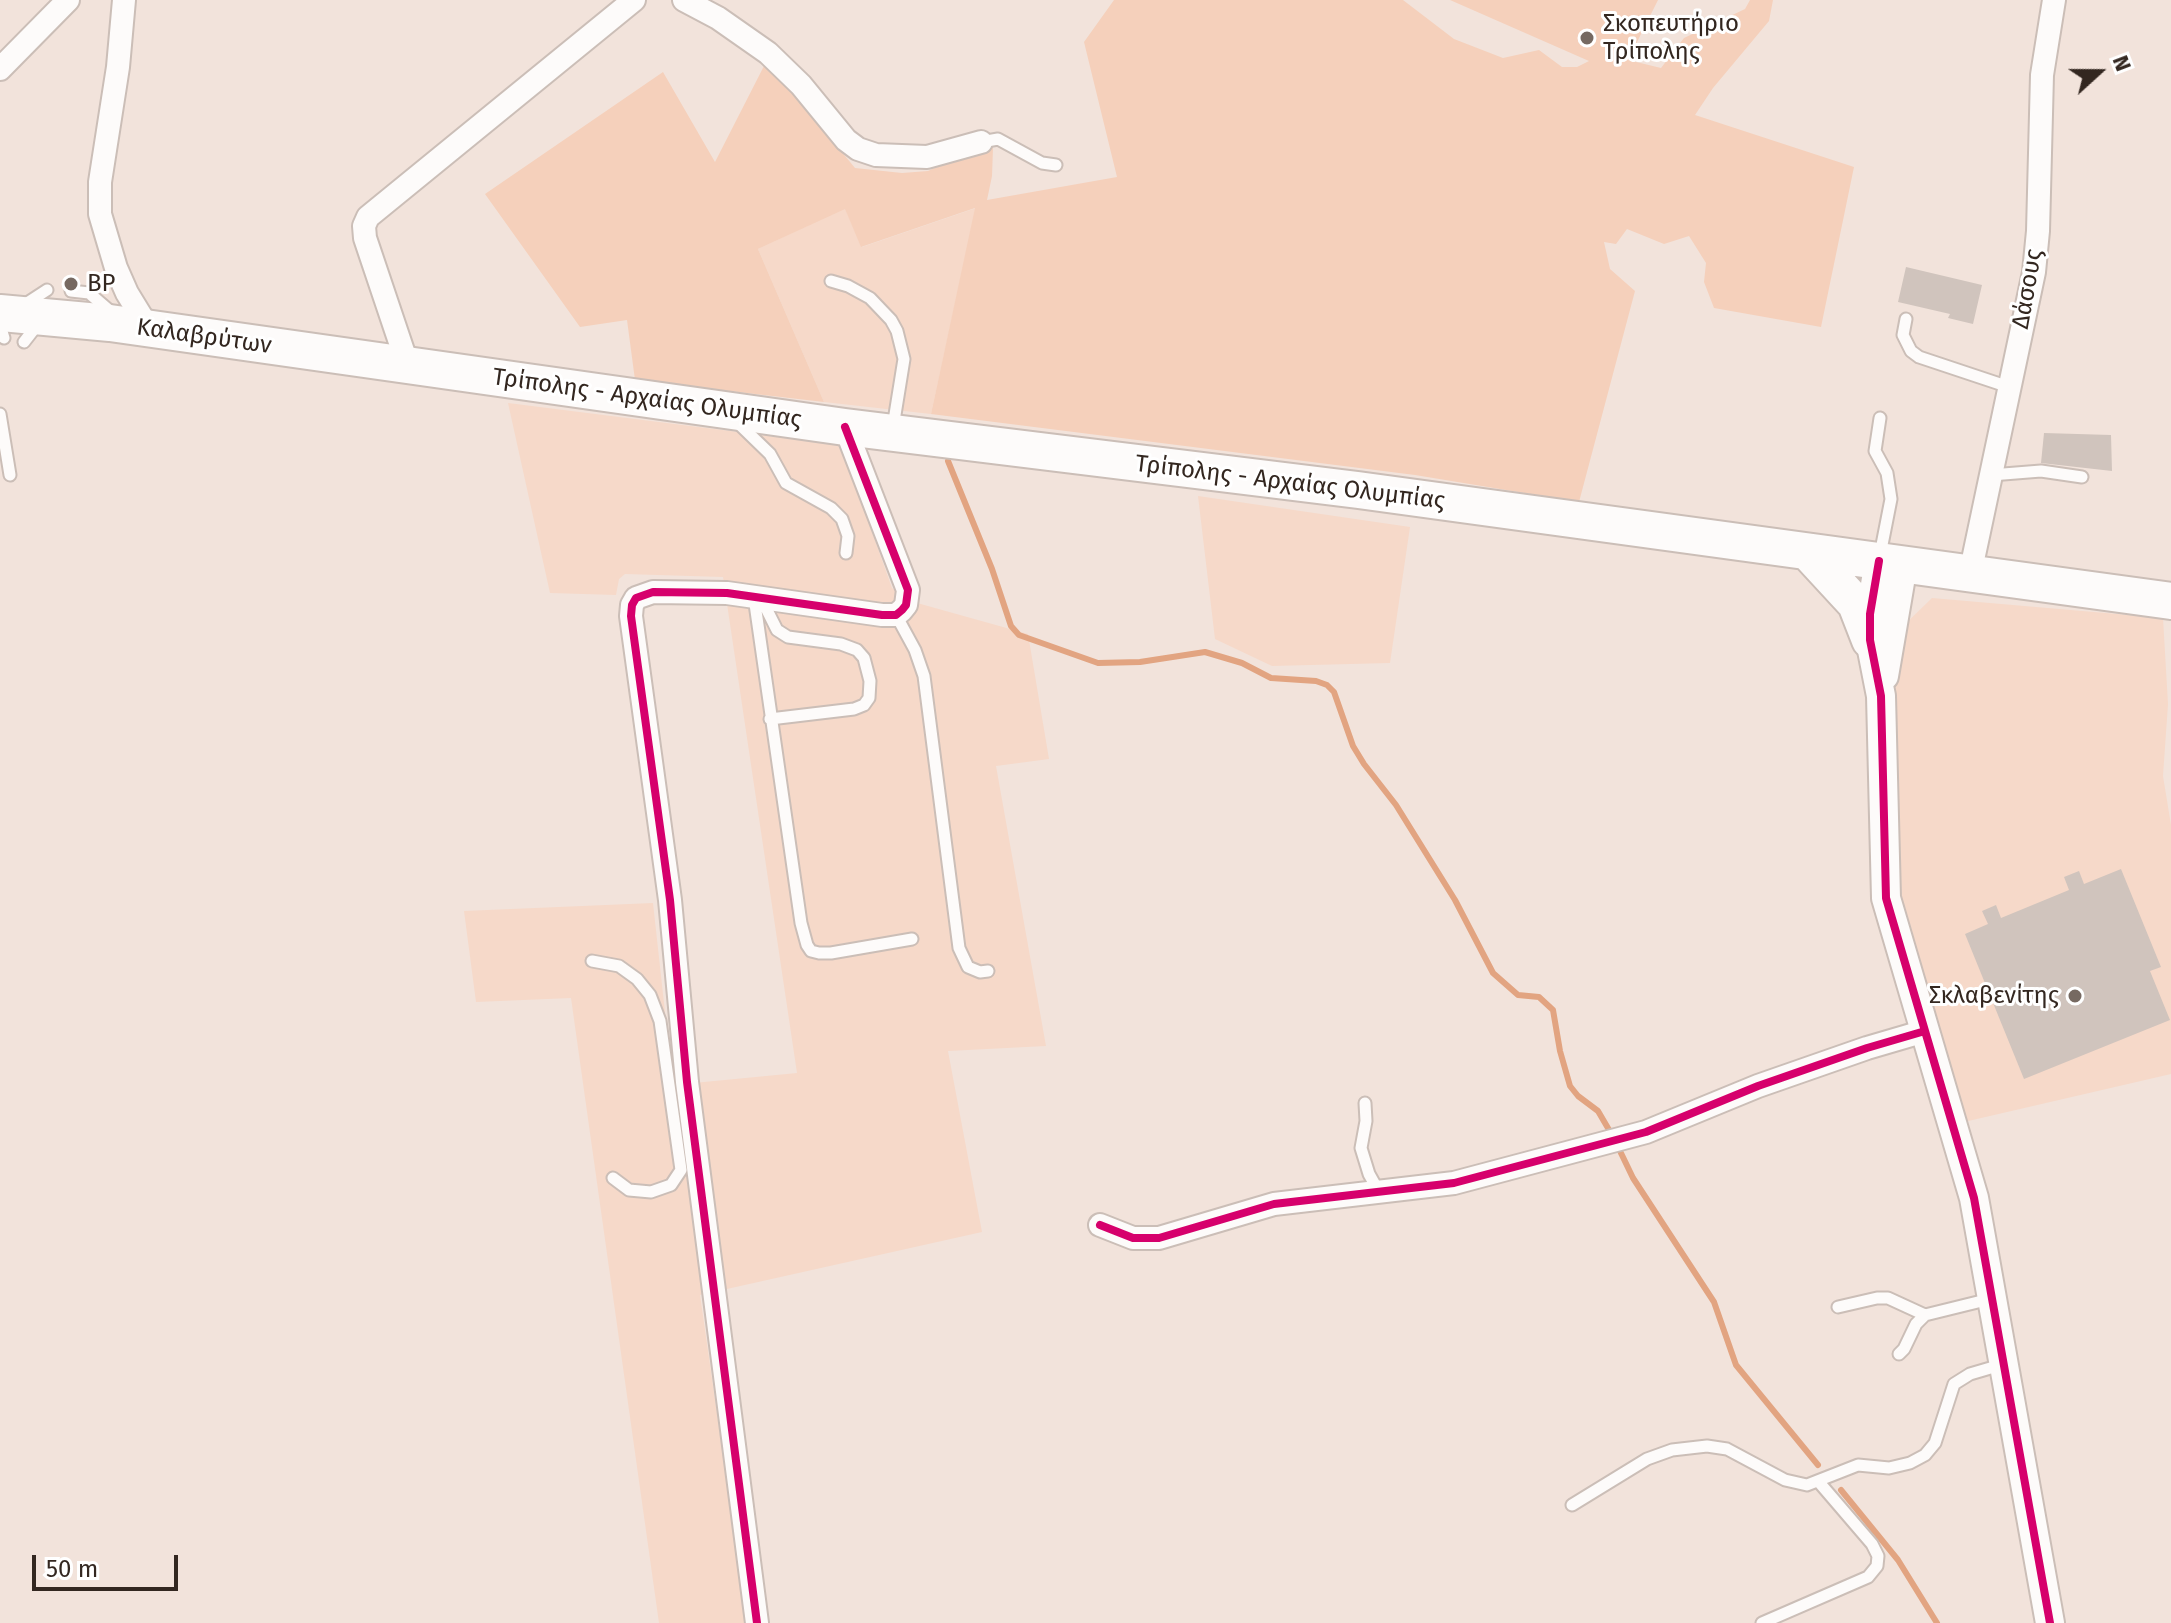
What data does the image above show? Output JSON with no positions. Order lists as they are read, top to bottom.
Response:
{
  "streets": {
    "main road": ["Καλαβρύτων", "Τρίπολης - Αρχαίας Ολυμπίας"],
    "street": ["Δάσους"]
  },
  "crossings": [
    ["Δάσους", "Τρίπολης - Αρχαίας Ολυμπίας"],
    ["Καλαβρύτων", "Τρίπολης - Αρχαίας Ολυμπίας"]
  ],
  "places": ["Σκοπευτήριο Τρίπολης", "BP", "Σκλαβενίτης"],
  "scale_bar": "50 m",
  "north": "right"
}
